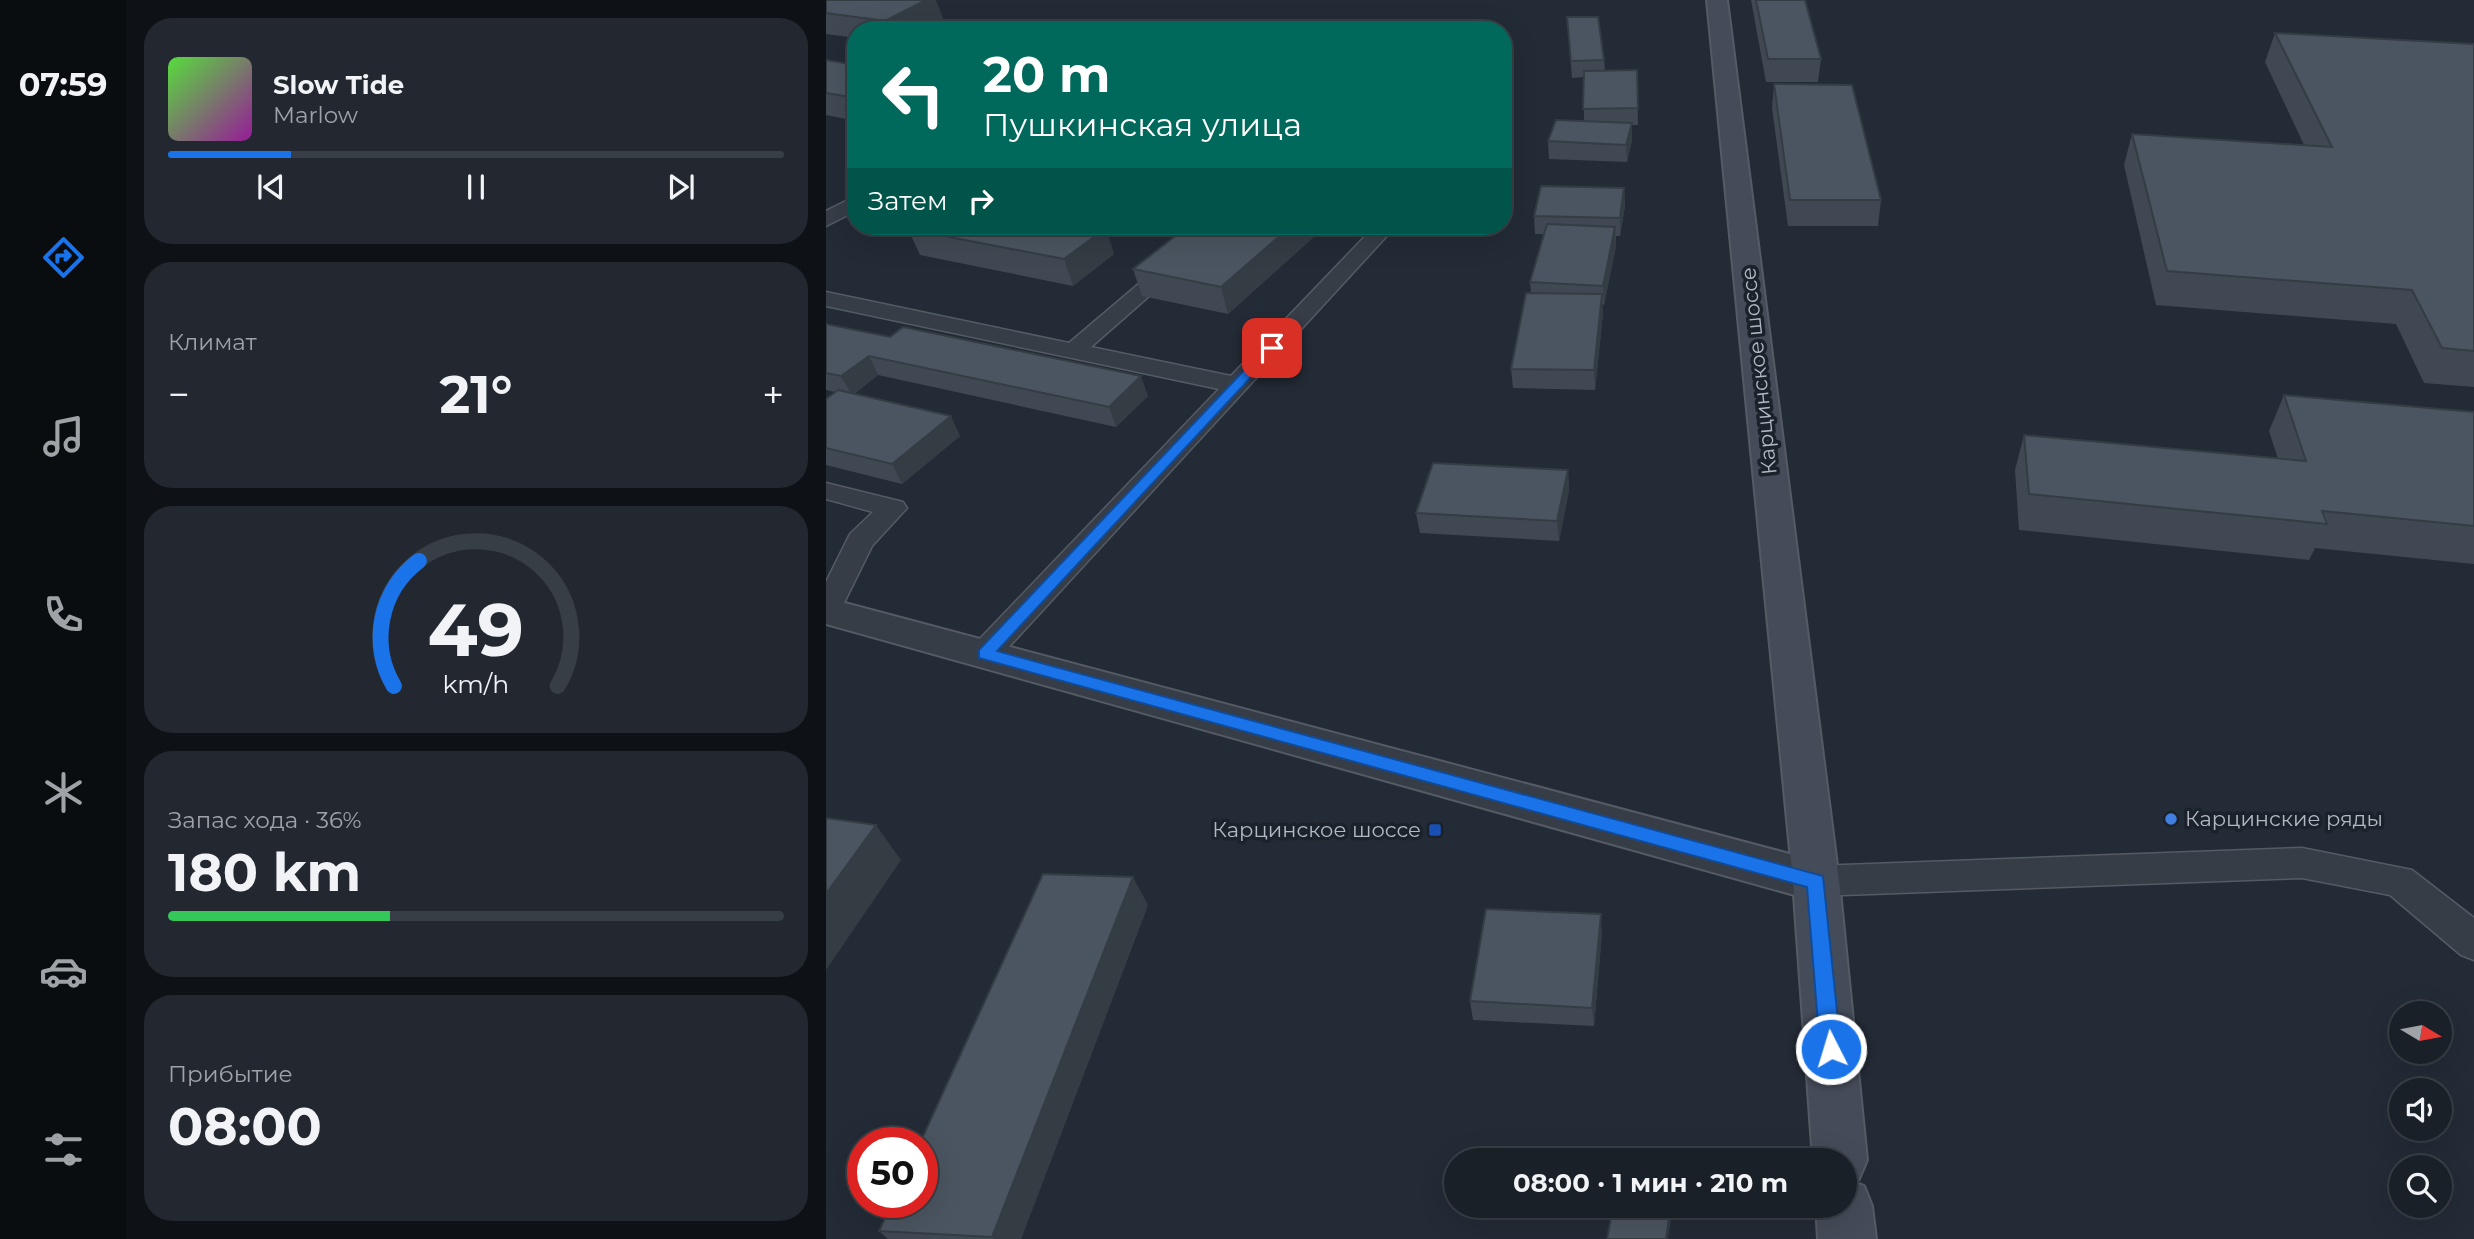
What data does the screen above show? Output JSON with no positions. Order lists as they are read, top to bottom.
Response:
{
  "streets": {
    "main road": ["Карцинское шоссе"]
  },
  "places": {
    "other": ["Карцинские ряды"],
    "transit": ["Карцинское шоссе"]
  },
  "north": "right",
  "page": {
    "tabs": "07:59",
    "turn": ["20 m", "Пушкинская улица"],
    "song": ["Slow Tide", "Marlow"],
    "then": "Затем",
    "tile": [
      "Климат",
      ["Запас хода · 36%", "180 km"],
      ["Прибытие", "08:00"]
    ],
    "heat": ["−", "21°", "+"],
    "limit": "50",
    "trip": "08:00 · 1 мин · 210 m",
    "gauge": ["49", "km/h"]
  }
}
